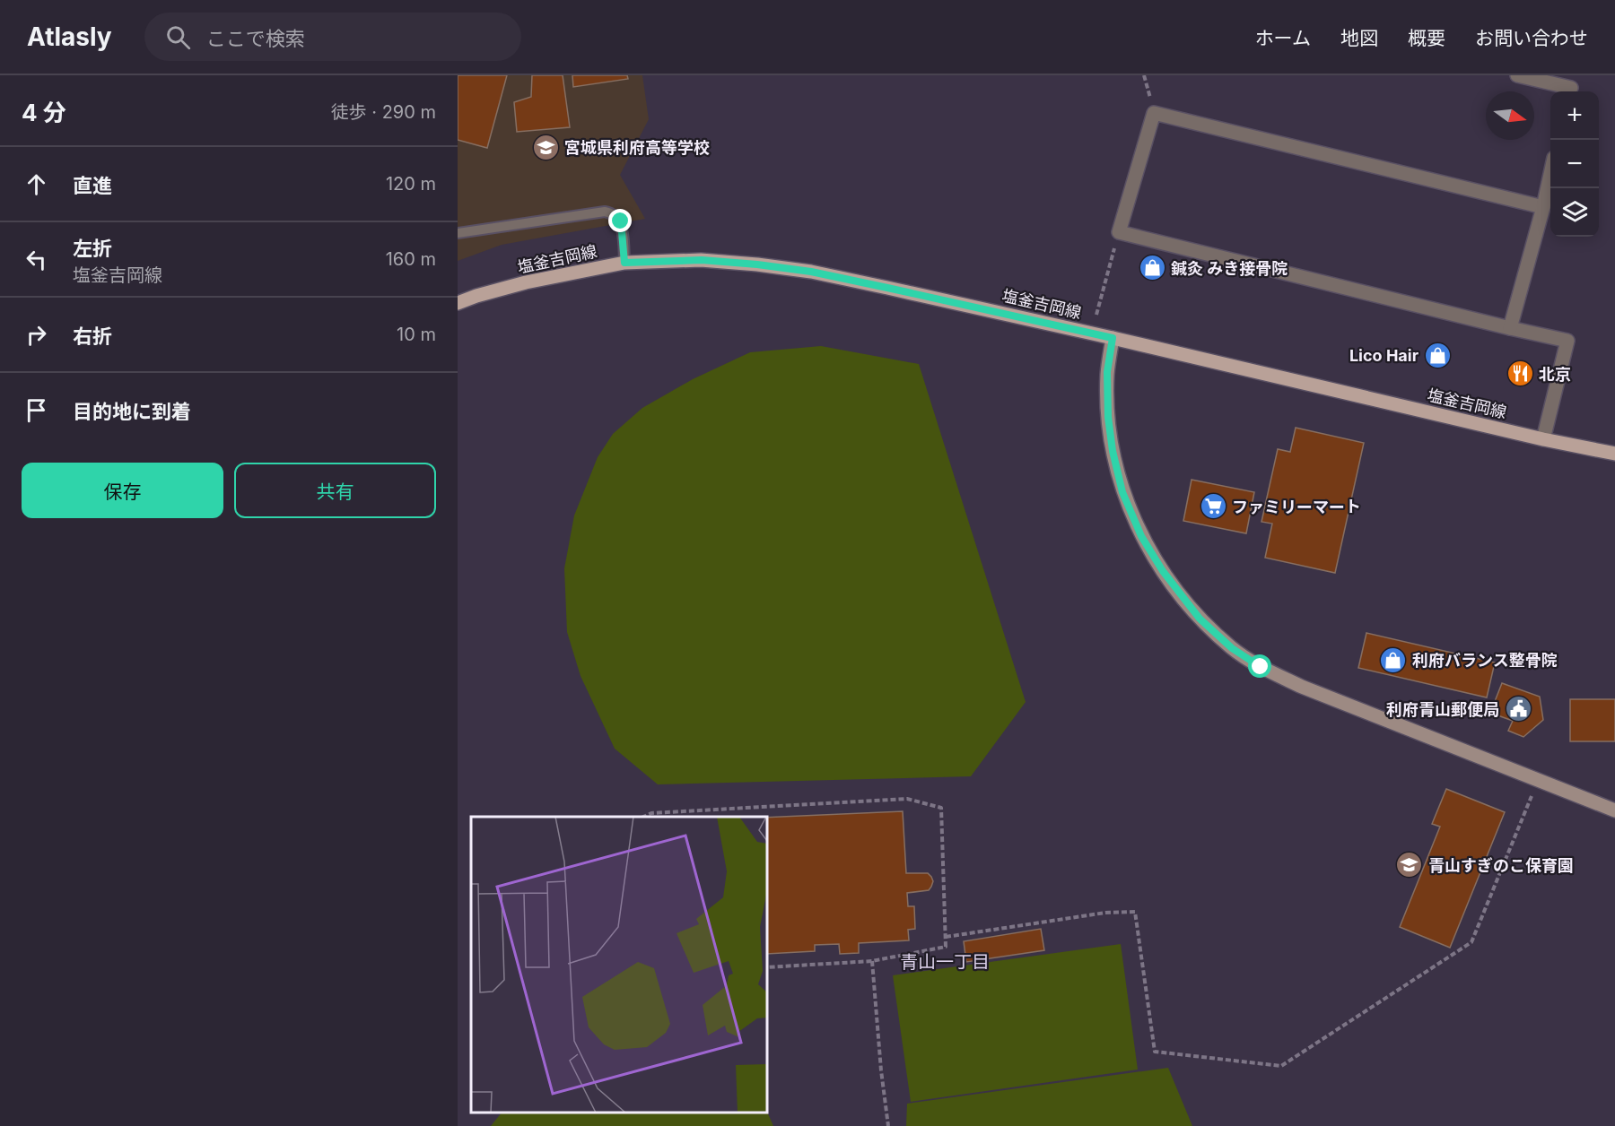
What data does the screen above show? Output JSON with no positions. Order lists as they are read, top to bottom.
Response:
{
  "streets": {
    "main road": ["塩釜吉岡線"]
  },
  "districts": ["青山一丁目"],
  "places": {
    "school or university": ["宮城県利府高等学校", "青山すぎのこ保育園"],
    "shop": ["鍼灸 みき接骨院", "Lico Hair", "利府バランス整骨院"],
    "restaurant": ["北京"],
    "supermarket": ["ファミリーマート"],
    "public building": ["利府青山郵便局"]
  },
  "north": "right",
  "page": {
    "header": "Atlasly",
    "search": "ここで検索",
    "nav": [
      "ホーム",
      "地図",
      "概要",
      "お問い合わせ"
    ],
    "heading": ["4 分", "徒歩 · 290 m"],
    "map_buttons": ["+", "−"],
    "list": [
      ["直進", "120 m"],
      ["左折", "塩釜吉岡線", "160 m"],
      ["右折", "10 m"],
      "目的地に到着"
    ],
    "buttons": ["保存", "共有"]
  }
}
